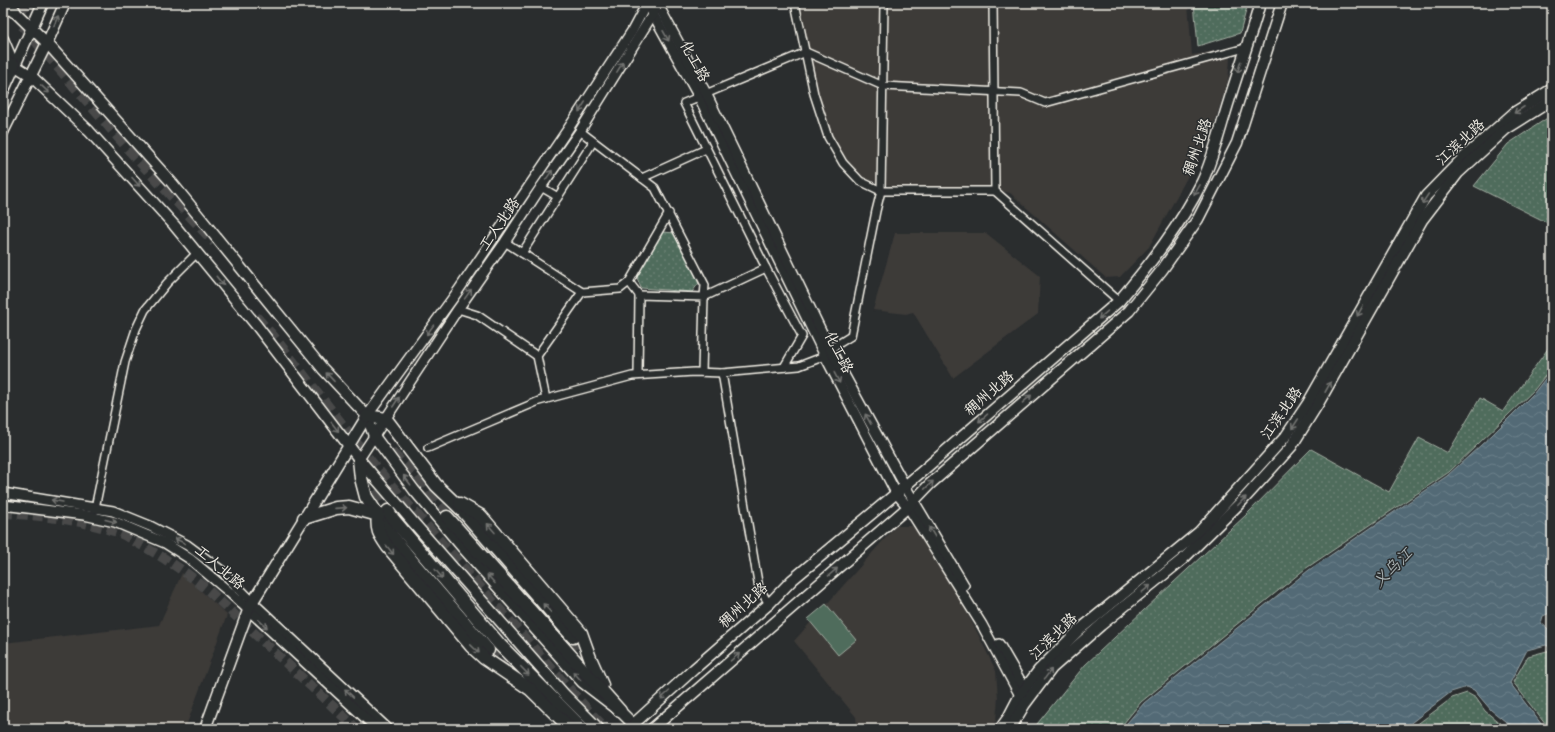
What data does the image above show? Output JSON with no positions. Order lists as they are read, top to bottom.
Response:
{
  "streets": {
    "main road": ["江滨北路", "稠州北路"],
    "street": ["化工路", "工人北路"]
  },
  "crossings": [
    ["化工路", "江滨北路"],
    ["化工路", "稠州北路"],
    ["化工路", "工人北路"]
  ],
  "water": ["义乌江"]
}
